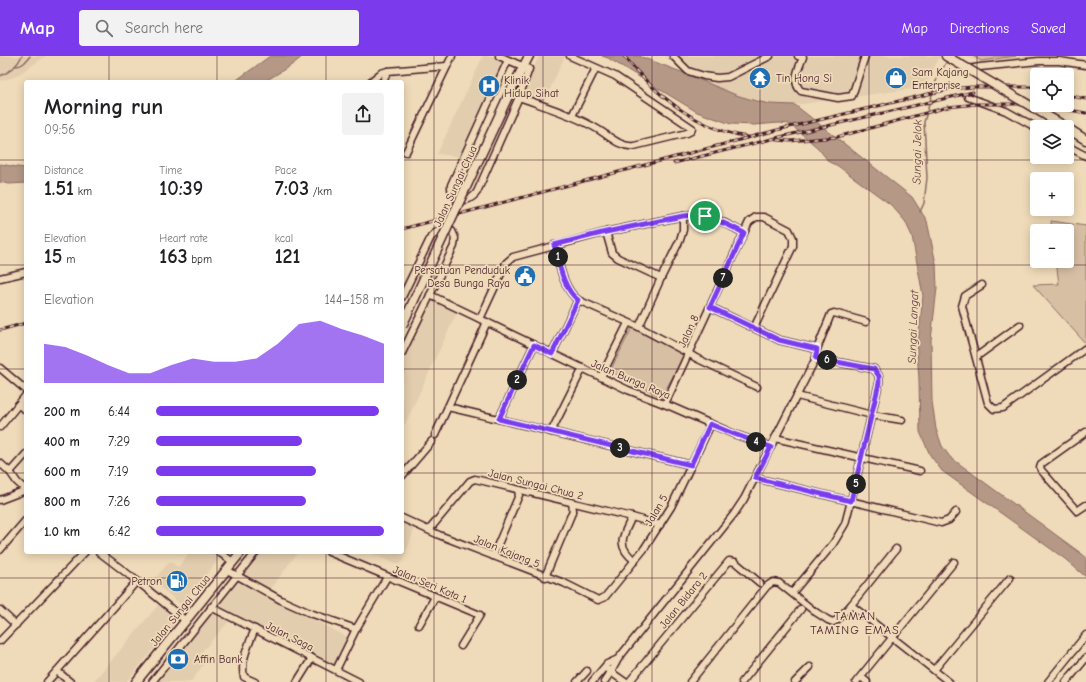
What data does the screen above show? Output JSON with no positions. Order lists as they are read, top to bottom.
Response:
{
  "streets": {
    "main road": ["Jalan Sungai Chua"],
    "street": [
      "Jalan 8",
      "Jalan Bunga Raya",
      "Jalan Sungai Chua 2",
      "Jalan 5",
      "Jalan Kajang 5",
      "Jalan Seri Kota 1",
      "Jalan Bidara 2",
      "Jalan Saga"
    ]
  },
  "crossings": [
    ["Jalan 8", "Jalan Bunga Raya"],
    ["Jalan Bunga Raya", "Jalan 5"],
    ["Jalan Sungai Chua 2", "Jalan 5"],
    ["Jalan Sungai Chua 2", "Jalan Kajang 5"],
    ["Jalan 5", "Jalan Kajang 5"]
  ],
  "districts": ["TAMAN TAMING EMAS"],
  "water": ["Sungai Jelok", "Sungai Langat"],
  "places": {
    "temple": ["Tin Hong Si"],
    "shop": ["Sam Kajang Enterprise"],
    "hospital": ["Klinik Hidup Sihat"],
    "public building": ["Persatuan Penduduk Desa Bunga Raya"],
    "fuel station": ["Petron"],
    "bank": ["Affin Bank"]
  },
  "page": {
    "header": "Map",
    "search": "Search here",
    "nav": ["Map", "Directions", "Saved"],
    "map_buttons": ["+", "−"],
    "heading": ["Morning run", "09:56"],
    "stats": [
      ["Distance", "1.51 km"],
      ["Time", "10:39"],
      ["Pace", "7:03 /km"],
      ["Elevation", "15 m"],
      ["Heart rate", "163 bpm"],
      ["kcal", "121"]
    ],
    "pins": [
      "1",
      "7",
      "6",
      "2",
      "4",
      "3",
      "5"
    ],
    "chart": ["Elevation", "144–158 m"],
    "list": [
      {
        "name": "200 m",
        "note": "6:44"
      },
      {
        "name": "400 m",
        "note": "7:29"
      },
      {
        "name": "600 m",
        "note": "7:19"
      },
      {
        "name": "800 m",
        "note": "7:26"
      },
      {
        "name": "1.0 km",
        "note": "6:42"
      }
    ]
  }
}
